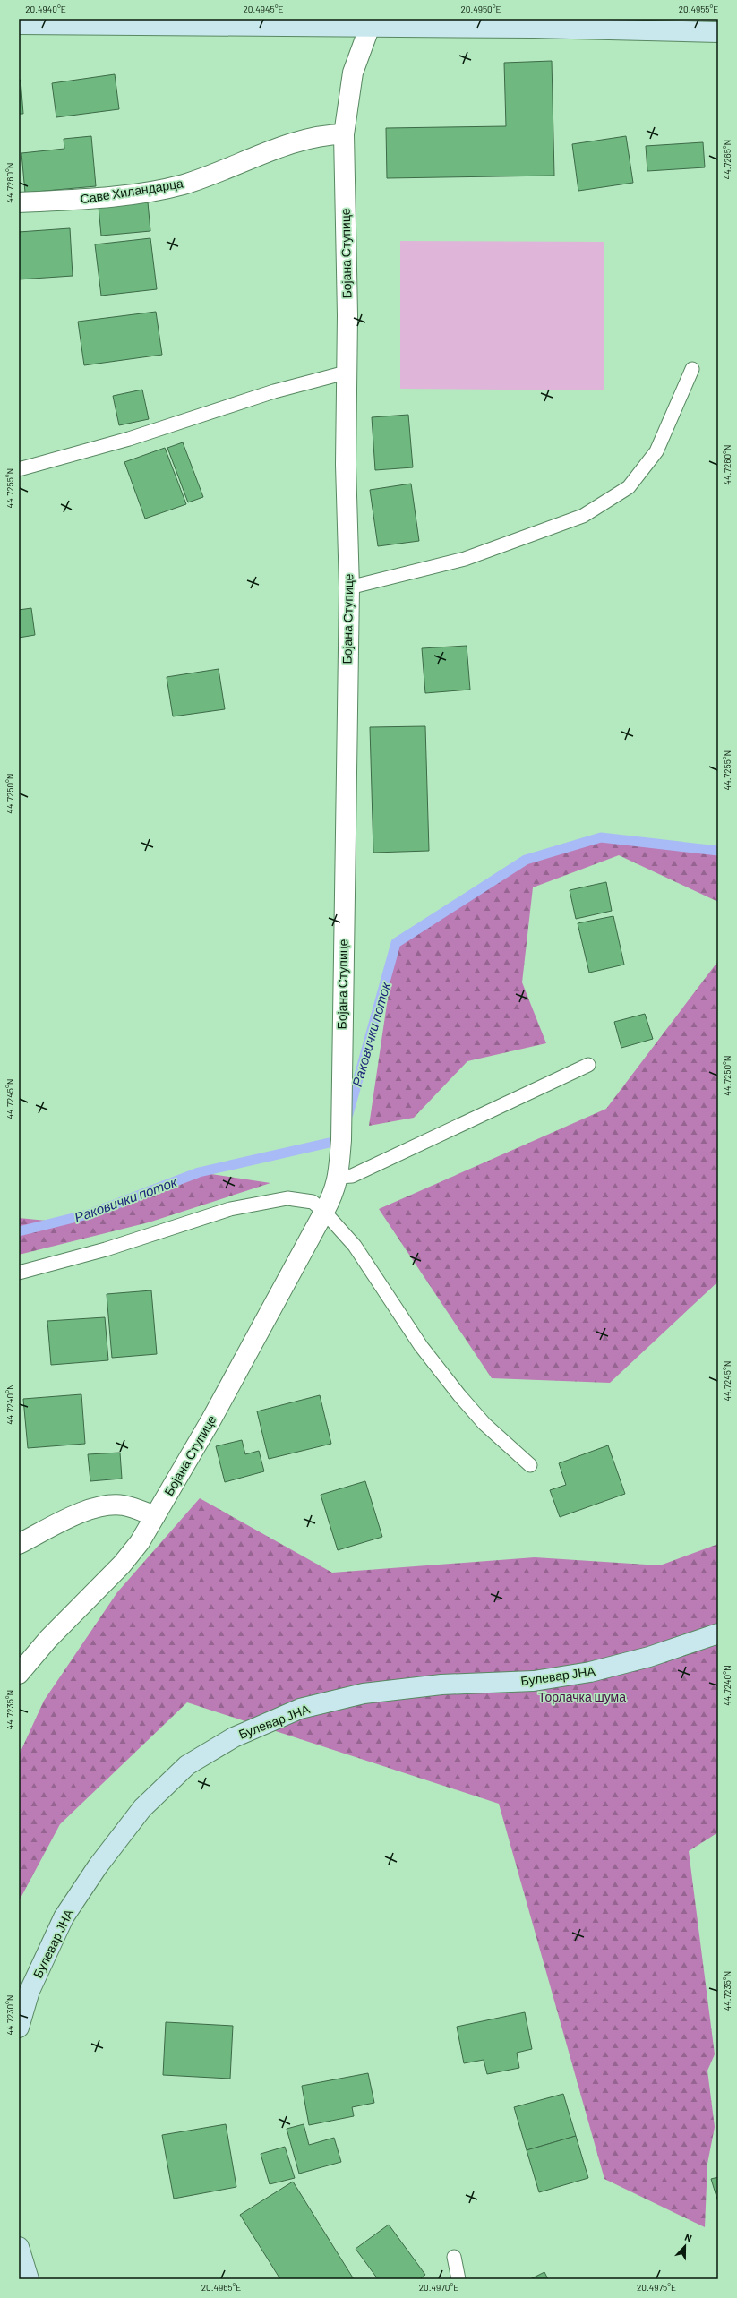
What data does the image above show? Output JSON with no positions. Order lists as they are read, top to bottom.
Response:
{
  "streets": {
    "main road": ["Булевар ЈНА"],
    "street": ["Саве Хиландарца", "Бојана Ступице"]
  },
  "crossings": [
    ["Саве Хиландарца", "Бојана Ступице"]
  ],
  "water": ["Раковички поток"],
  "parks": ["Торлачка шума"],
  "north": "top",
  "coordinates": [
    "20.4940°E",
    "20.4945°E",
    "20.4950°E",
    "20.4955°E",
    "44.7265°N",
    "44.7260°N",
    "44.7255°N",
    "44.7250°N",
    "44.7245°N",
    "44.7240°N",
    "44.7235°N",
    "44.7230°N",
    "20.4965°E",
    "20.4970°E",
    "20.4975°E"
  ]
}
